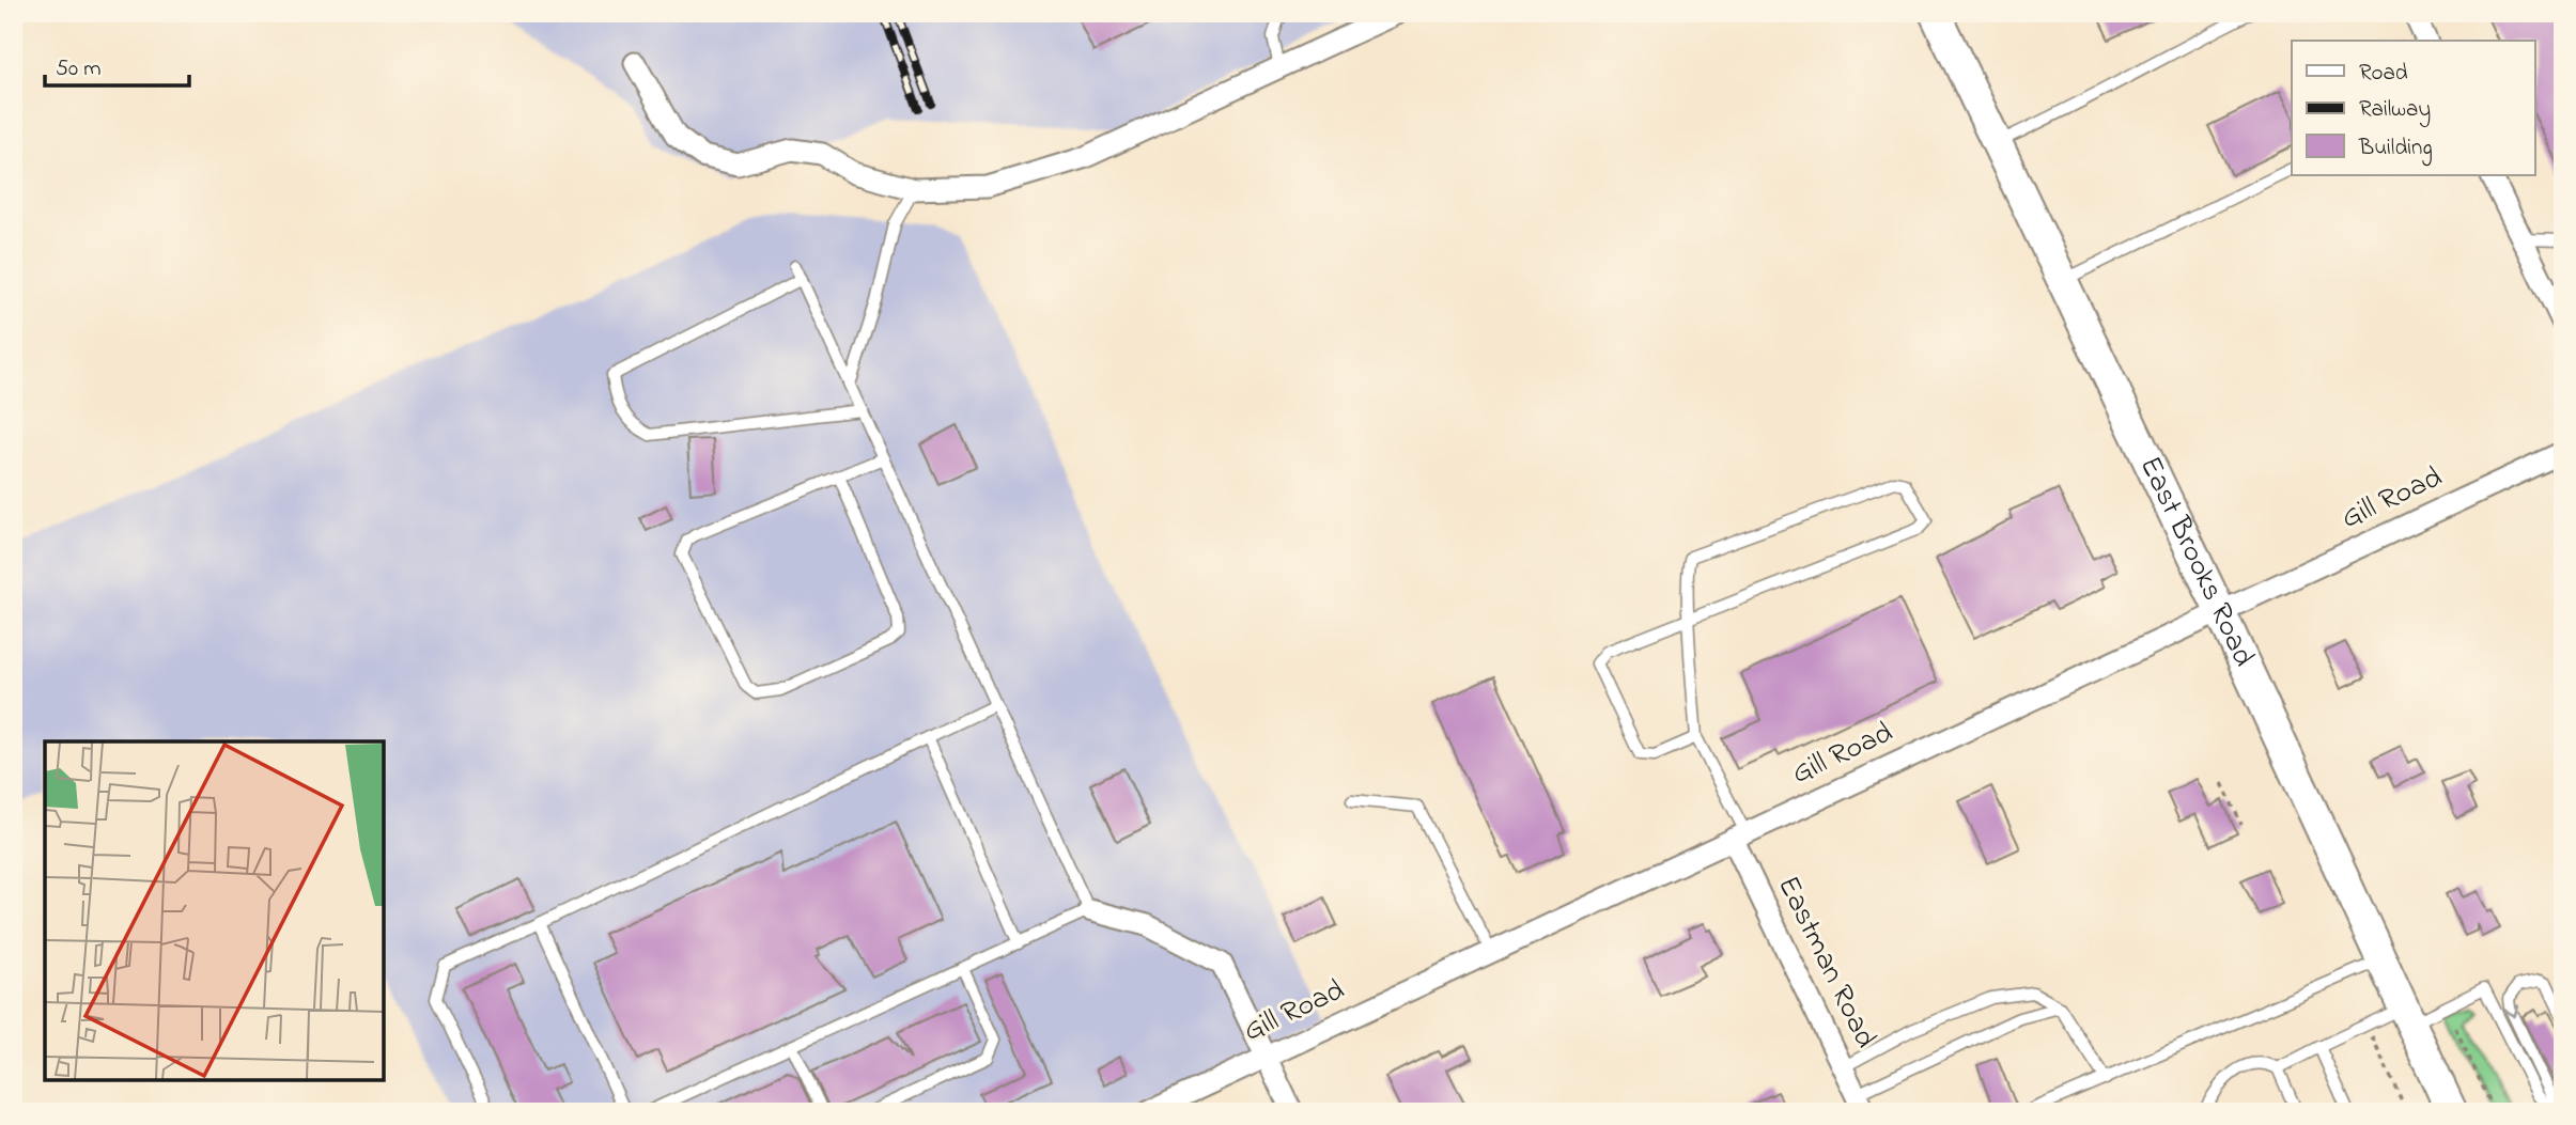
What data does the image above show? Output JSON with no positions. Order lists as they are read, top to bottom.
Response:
{
  "streets": {
    "main road": ["East Brooks Road"],
    "street": ["Gill Road", "Eastman Road"]
  },
  "crossings": [
    ["Gill Road", "East Brooks Road"],
    ["Gill Road", "Eastman Road"]
  ],
  "legend": ["Road", "Railway", "Building"],
  "scale_bar": "50 m"
}
